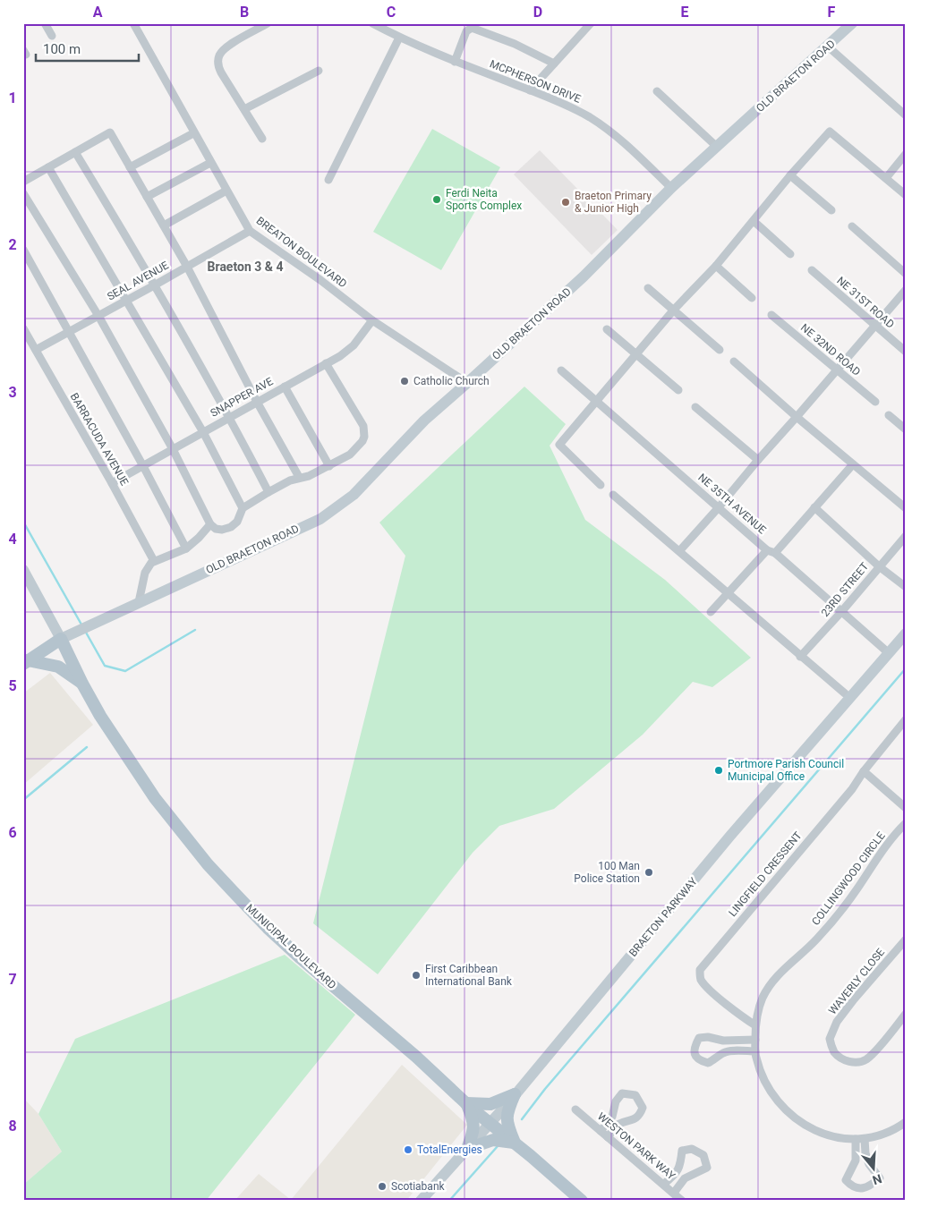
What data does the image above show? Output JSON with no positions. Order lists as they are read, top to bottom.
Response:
{
  "streets": {
    "main road": ["MUNICIPAL BOULEVARD"],
    "street": [
      "OLD BRAETON ROAD",
      "MCPHERSON DRIVE",
      "BREATON BOULEVARD",
      "SEAL AVENUE",
      "NE 31ST ROAD",
      "NE 32ND ROAD",
      "SNAPPER AVE",
      "BARRACUDA AVENUE",
      "NE 35TH AVENUE",
      "23RD STREET",
      "LINGFIELD CRESSENT",
      "COLLINGWOOD CIRCLE",
      "BRAETON PARKWAY",
      "WAVERLY CLOSE",
      "WESTON PARK WAY"
    ]
  },
  "crossings": [
    ["OLD BRAETON ROAD", "MCPHERSON DRIVE"],
    ["OLD BRAETON ROAD", "BREATON BOULEVARD"],
    ["OLD BRAETON ROAD", "MUNICIPAL BOULEVARD"],
    ["BREATON BOULEVARD", "SEAL AVENUE"],
    ["BREATON BOULEVARD", "SNAPPER AVE"],
    ["SEAL AVENUE", "BARRACUDA AVENUE"],
    ["SNAPPER AVE", "BARRACUDA AVENUE"],
    ["NE 35TH AVENUE", "23RD STREET"],
    ["NE 35TH AVENUE", "BRAETON PARKWAY"],
    ["LINGFIELD CRESSENT", "COLLINGWOOD CIRCLE"],
    ["BRAETON PARKWAY", "MUNICIPAL BOULEVARD"]
  ],
  "districts": ["Braeton 3 & 4"],
  "places": [
    "Ferdi Neita Sports Complex",
    "Braeton Primary & Junior High",
    "Catholic Church",
    "Portmore Parish Council Municipal Office",
    "100 Man Police Station",
    "First Caribbean International Bank",
    "TotalEnergies",
    "Scotiabank"
  ],
  "scale_bar": "100 m",
  "north": "bottom",
  "grid": {
    "columns": [
      "A",
      "B",
      "C",
      "D",
      "E",
      "F"
    ],
    "rows": [
      "1",
      "2",
      "3",
      "4",
      "5",
      "6",
      "7",
      "8"
    ]
  }
}
